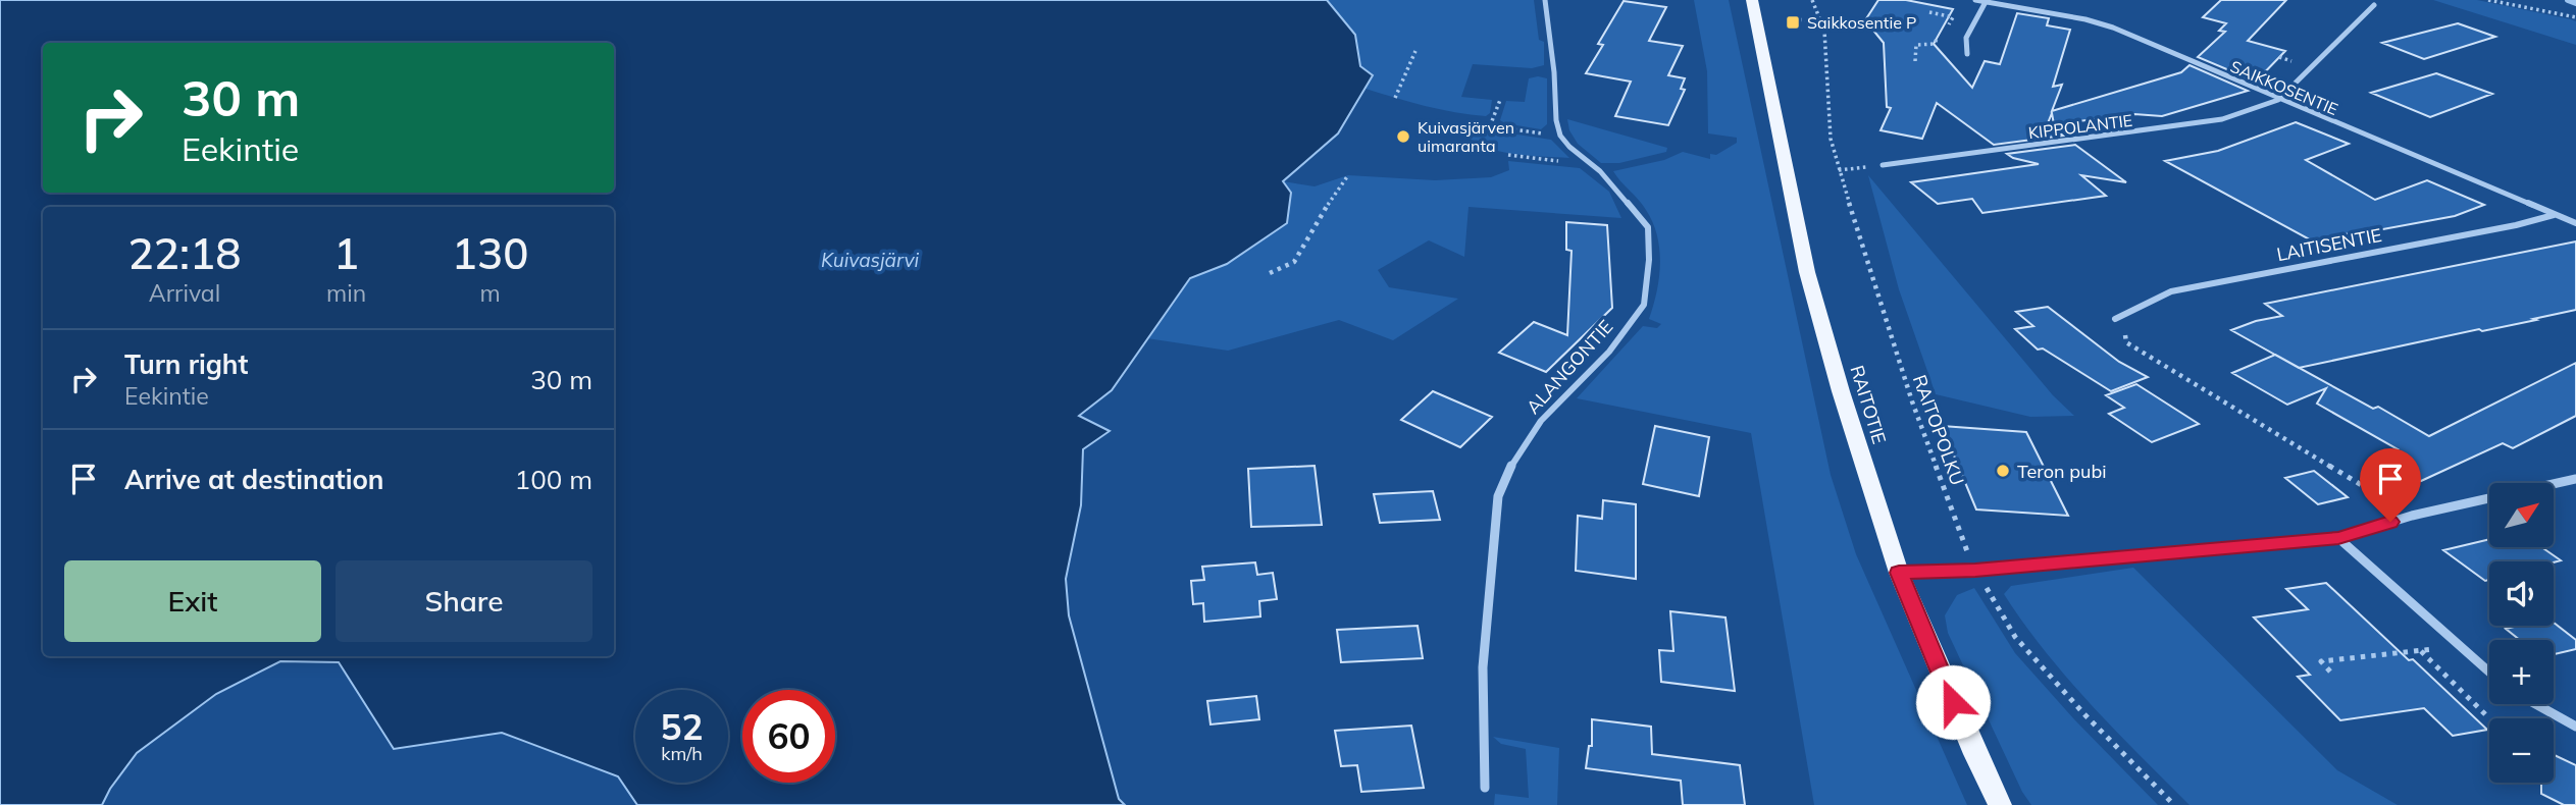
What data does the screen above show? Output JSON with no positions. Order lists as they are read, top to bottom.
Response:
{
  "streets": {
    "main road": ["RAITOTIE"],
    "street": [
      "SAIKKOSENTIE",
      "KIPPOLANTIE",
      "LAITISENTIE",
      "ALANGONTIE"
    ],
    "path": ["RAITOPOLKU"]
  },
  "crossings": [
    ["SAIKKOSENTIE", "KIPPOLANTIE"],
    ["SAIKKOSENTIE", "LAITISENTIE"]
  ],
  "water": ["Kuivasjärvi"],
  "places": {
    "transit": ["Saikkosentie P"],
    "other": ["Kuivasjärven uimaranta", "Teron pubi"]
  },
  "north": "top right",
  "page": {
    "turn": ["30 m", "Eekintie"],
    "eta": [
      "22:18",
      "Arrival",
      "1",
      "min",
      "130",
      "m"
    ],
    "list": [
      {
        "name": "Turn right",
        "note": "Eekintie",
        "value": "30 m"
      },
      {
        "name": "Arrive at destination",
        "value": "100 m"
      }
    ],
    "map_buttons": ["+", "−"],
    "buttons": ["Exit", "Share"],
    "speed": "52 km/h",
    "limit": "60"
  }
}
